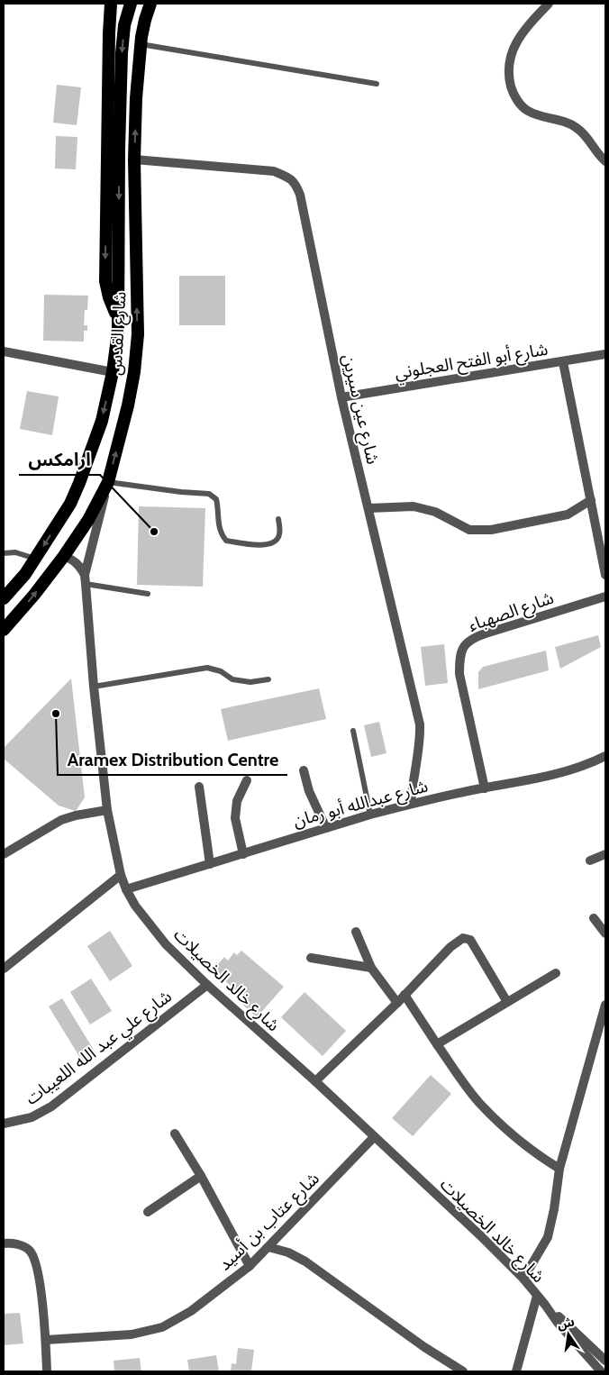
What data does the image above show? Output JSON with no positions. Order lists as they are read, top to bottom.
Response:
{
  "streets": {
    "highway": ["شارع القدس"],
    "street": [
      "شارع أبو الفتح العجلوني",
      "شارع عين سيرين",
      "شارع الصهباء",
      "شارع عبدالله أبو رمان",
      "شارع خالد الخصيلات",
      "شارع علي عبد الله اللعيبات",
      "شارع عتاب بن أسيد"
    ]
  },
  "crossings": [
    ["شارع القدس", "شارع عين سيرين"],
    ["شارع القدس", "شارع خالد الخصيلات"],
    ["شارع أبو الفتح العجلوني", "شارع عين سيرين"],
    ["شارع عين سيرين", "شارع عبدالله أبو رمان"],
    ["شارع الصهباء", "شارع عبدالله أبو رمان"],
    ["شارع عبدالله أبو رمان", "شارع خالد الخصيلات"],
    ["شارع خالد الخصيلات", "شارع علي عبد الله اللعيبات"],
    ["شارع خالد الخصيلات", "شارع عتاب بن أسيد"]
  ],
  "places": ["ارامكس", "Aramex Distribution Centre"],
  "north": "top"
}
